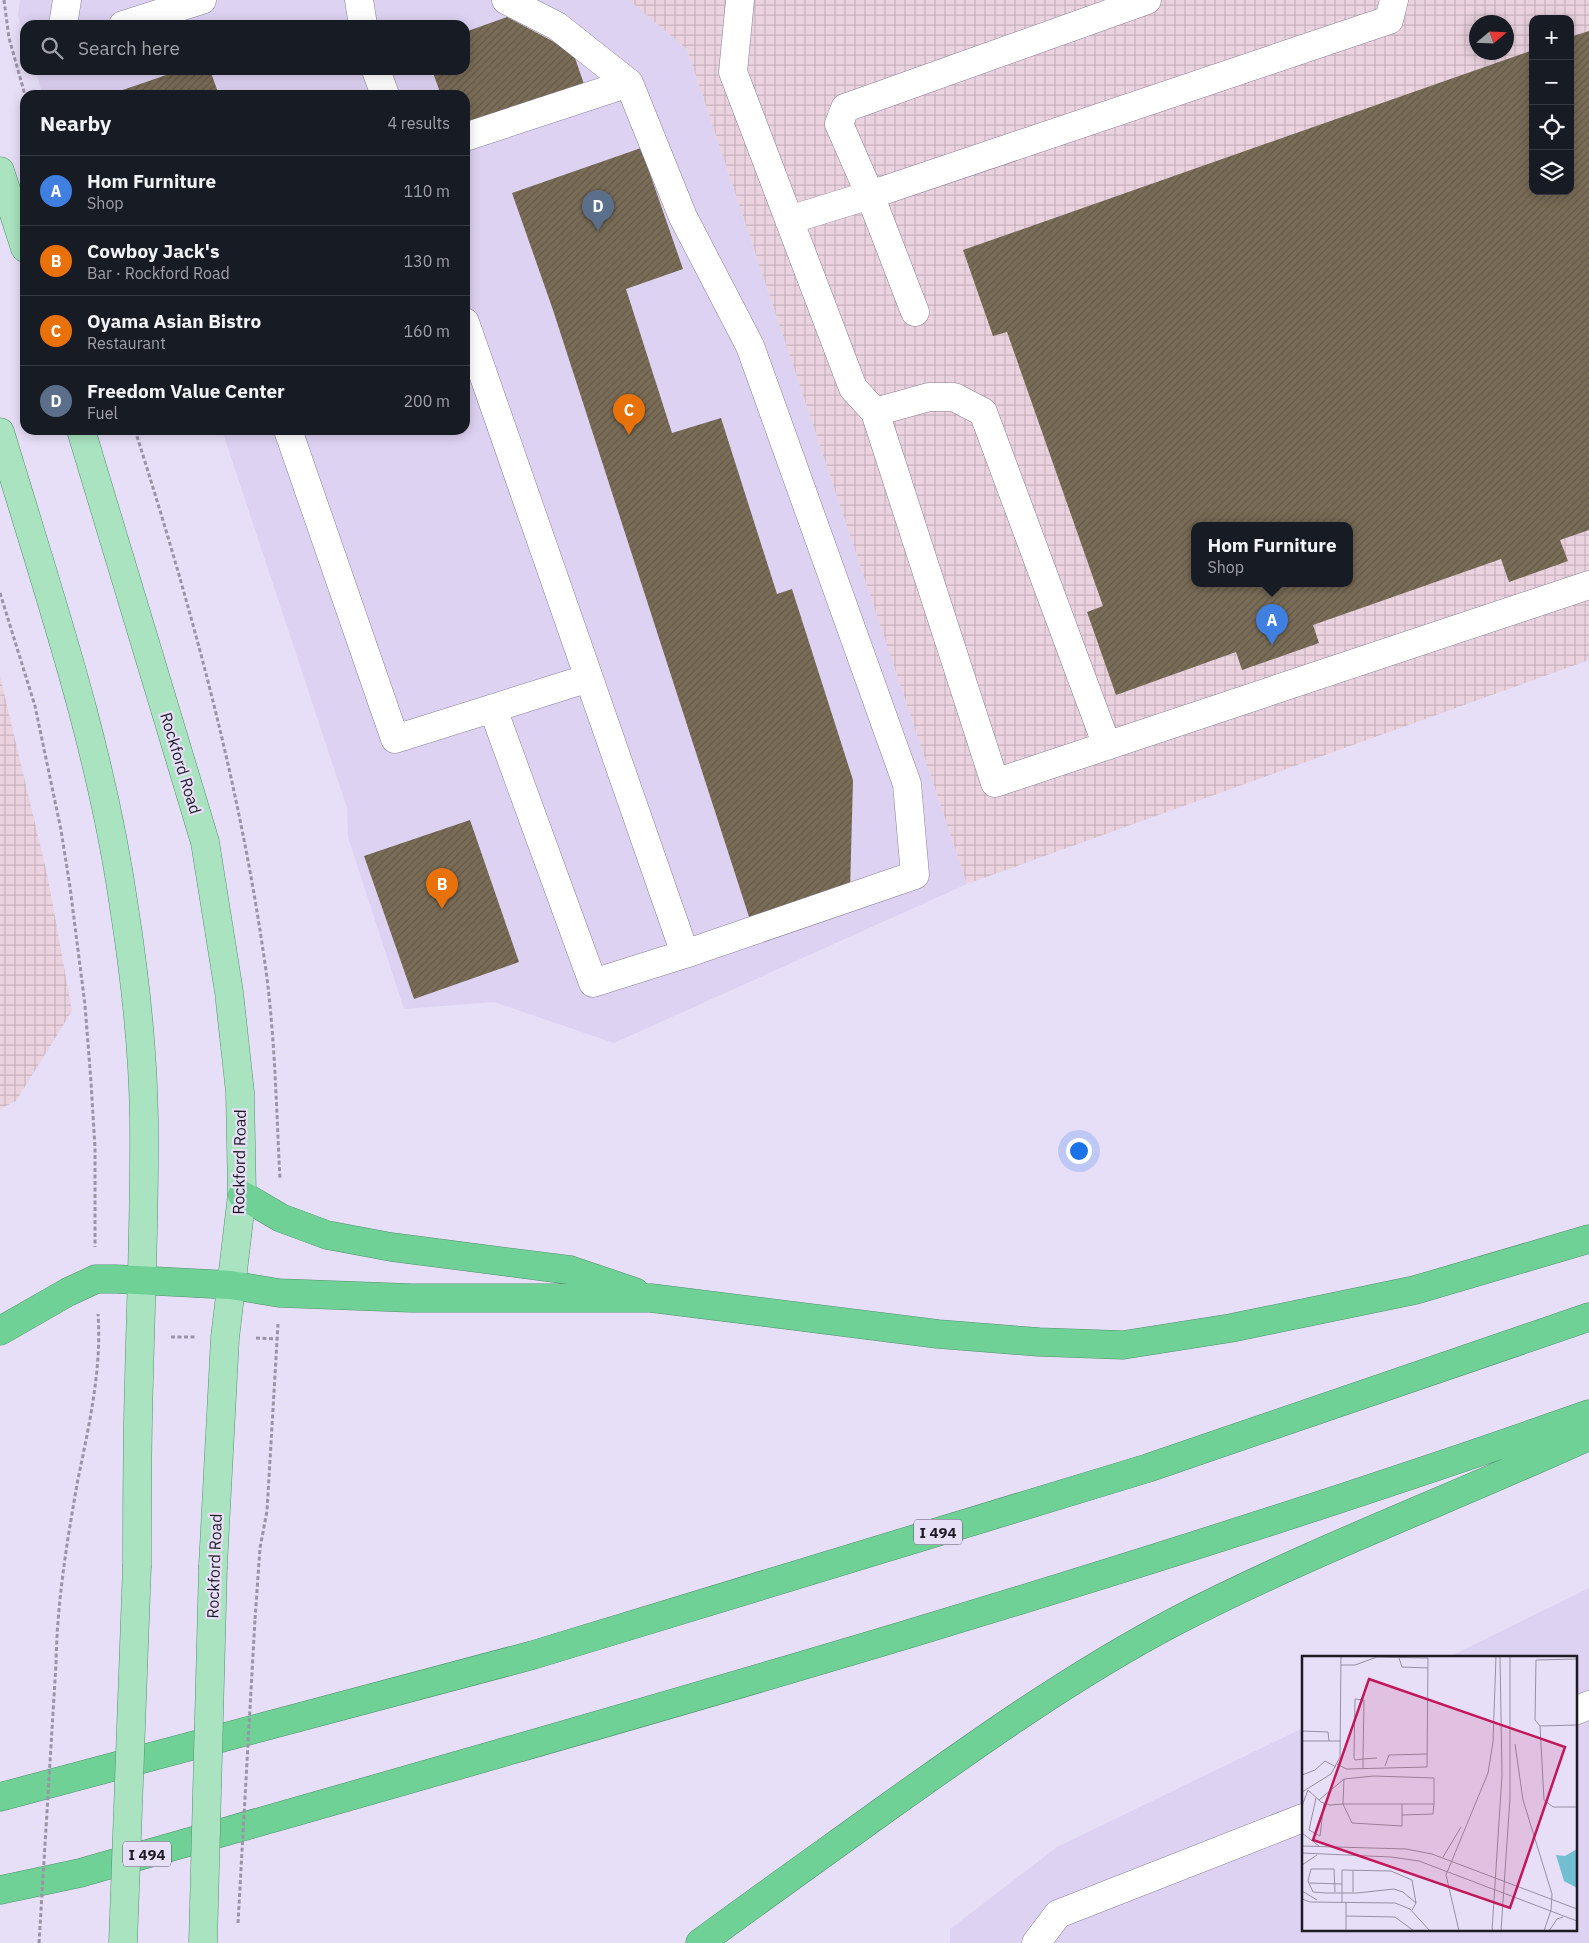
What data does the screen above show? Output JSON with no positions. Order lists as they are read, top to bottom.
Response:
{
  "streets": {
    "highway": ["I 494"],
    "main road": ["Rockford Road"]
  },
  "north": "right",
  "page": {
    "map_buttons": ["+", "−"],
    "search": "Search here",
    "heading": ["Nearby", "4 results"],
    "list": [
      {
        "mark": "A",
        "name": "Hom Furniture",
        "note": "Shop",
        "value": "110 m"
      },
      {
        "mark": "B",
        "name": "Cowboy Jack's",
        "note": "Bar · Rockford Road",
        "value": "130 m"
      },
      {
        "mark": "C",
        "name": "Oyama Asian Bistro",
        "note": "Restaurant",
        "value": "160 m"
      },
      {
        "mark": "D",
        "name": "Freedom Value Center",
        "note": "Fuel",
        "value": "200 m"
      }
    ],
    "pins": [
      "D",
      "C",
      "A",
      "B"
    ],
    "popup": ["Hom Furniture", "Shop"]
  }
}
